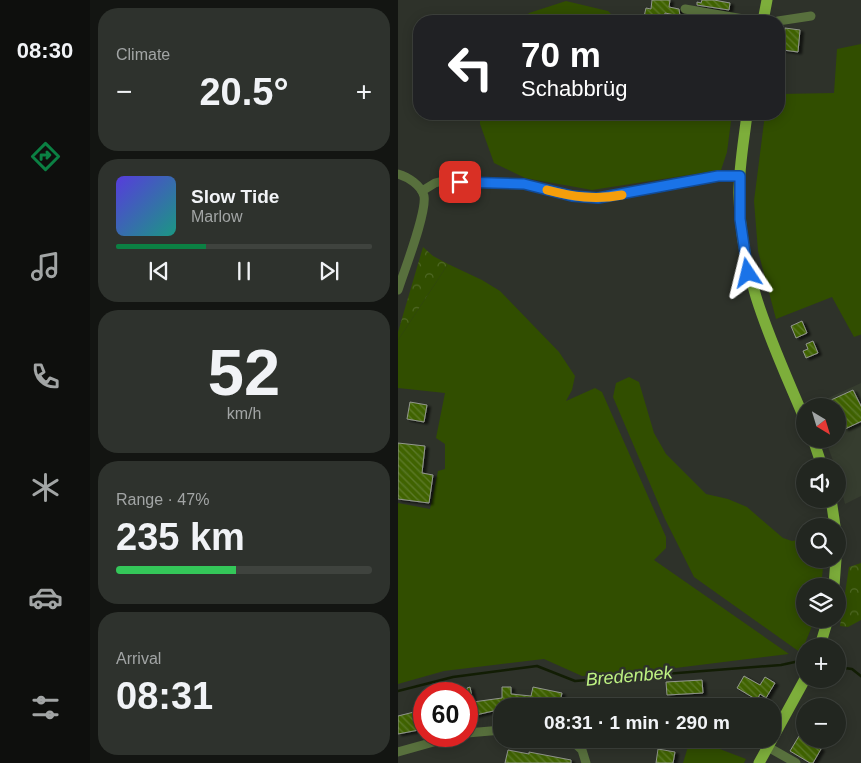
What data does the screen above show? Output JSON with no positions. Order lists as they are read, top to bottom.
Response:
{
  "water": ["Bredenbek"],
  "north": "bottom right",
  "page": {
    "tabs": "08:30",
    "tile": [
      "Climate",
      ["52", "km/h"],
      ["Range · 47%", "235 km"],
      ["Arrival", "08:31"]
    ],
    "turn": ["70 m", "Schabbrüg"],
    "heat": ["−", "20.5°", "+"],
    "song": ["Slow Tide", "Marlow"],
    "map_buttons": ["+", "−"],
    "limit": "60",
    "trip": "08:31 · 1 min · 290 m"
  }
}
